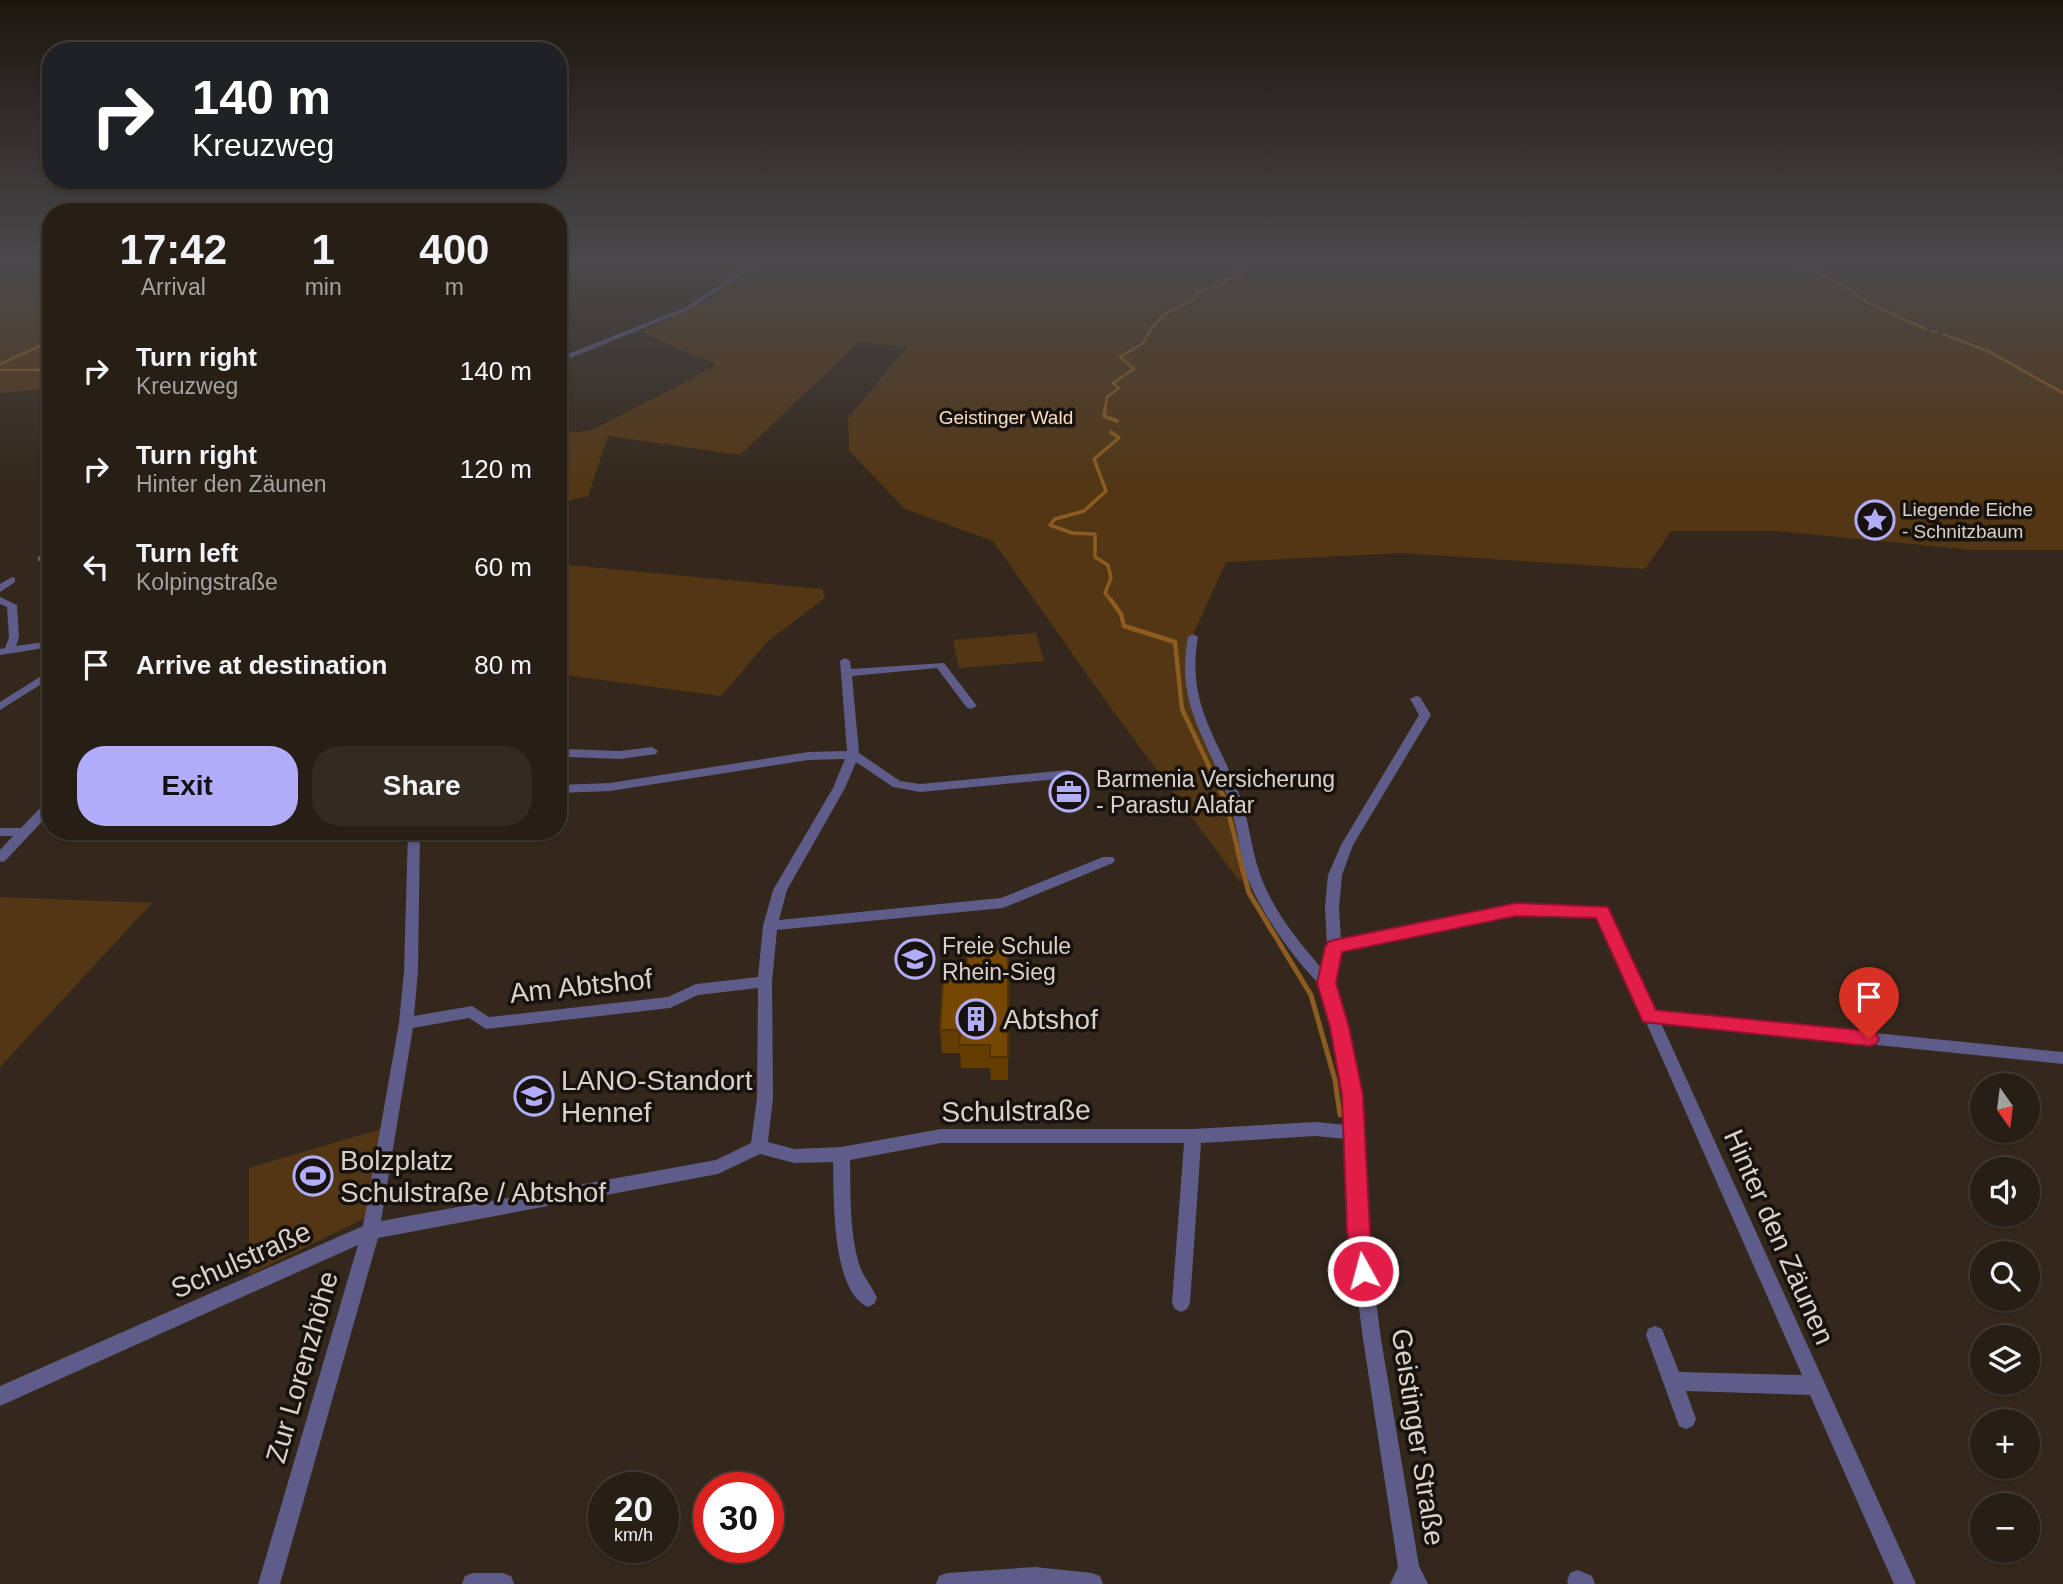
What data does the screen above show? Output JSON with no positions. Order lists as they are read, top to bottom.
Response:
{
  "streets": {
    "street": [
      "Am Abtshof",
      "Schulstraße",
      "Hinter den Zäunen",
      "Zur Lorenzhöhe",
      "Geistinger Straße"
    ]
  },
  "crossings": [
    ["Am Abtshof", "Zur Lorenzhöhe"],
    ["Schulstraße", "Zur Lorenzhöhe"],
    ["Schulstraße", "Geistinger Straße"]
  ],
  "parks": ["Geistinger Wald"],
  "places": {
    "place": ["Liegende Eiche - Schnitzbaum"],
    "office": ["Barmenia Versicherung - Parastu Alafar"],
    "school or university": ["Freie Schule Rhein-Sieg", "LANO-Standort Hennef"],
    "building": ["Abtshof"],
    "sports": ["Bolzplatz Schulstraße / Abtshof"]
  },
  "north": "bottom",
  "page": {
    "turn": ["140 m", "Kreuzweg"],
    "eta": [
      "17:42",
      "Arrival",
      "1",
      "min",
      "400",
      "m"
    ],
    "list": [
      {
        "name": "Turn right",
        "note": "Kreuzweg",
        "value": "140 m"
      },
      {
        "name": "Turn right",
        "note": "Hinter den Zäunen",
        "value": "120 m"
      },
      {
        "name": "Turn left",
        "note": "Kolpingstraße",
        "value": "60 m"
      },
      {
        "name": "Arrive at destination",
        "value": "80 m"
      }
    ],
    "buttons": ["Exit", "Share"],
    "map_buttons": ["+", "−"],
    "speed": "20 km/h",
    "limit": "30"
  }
}
